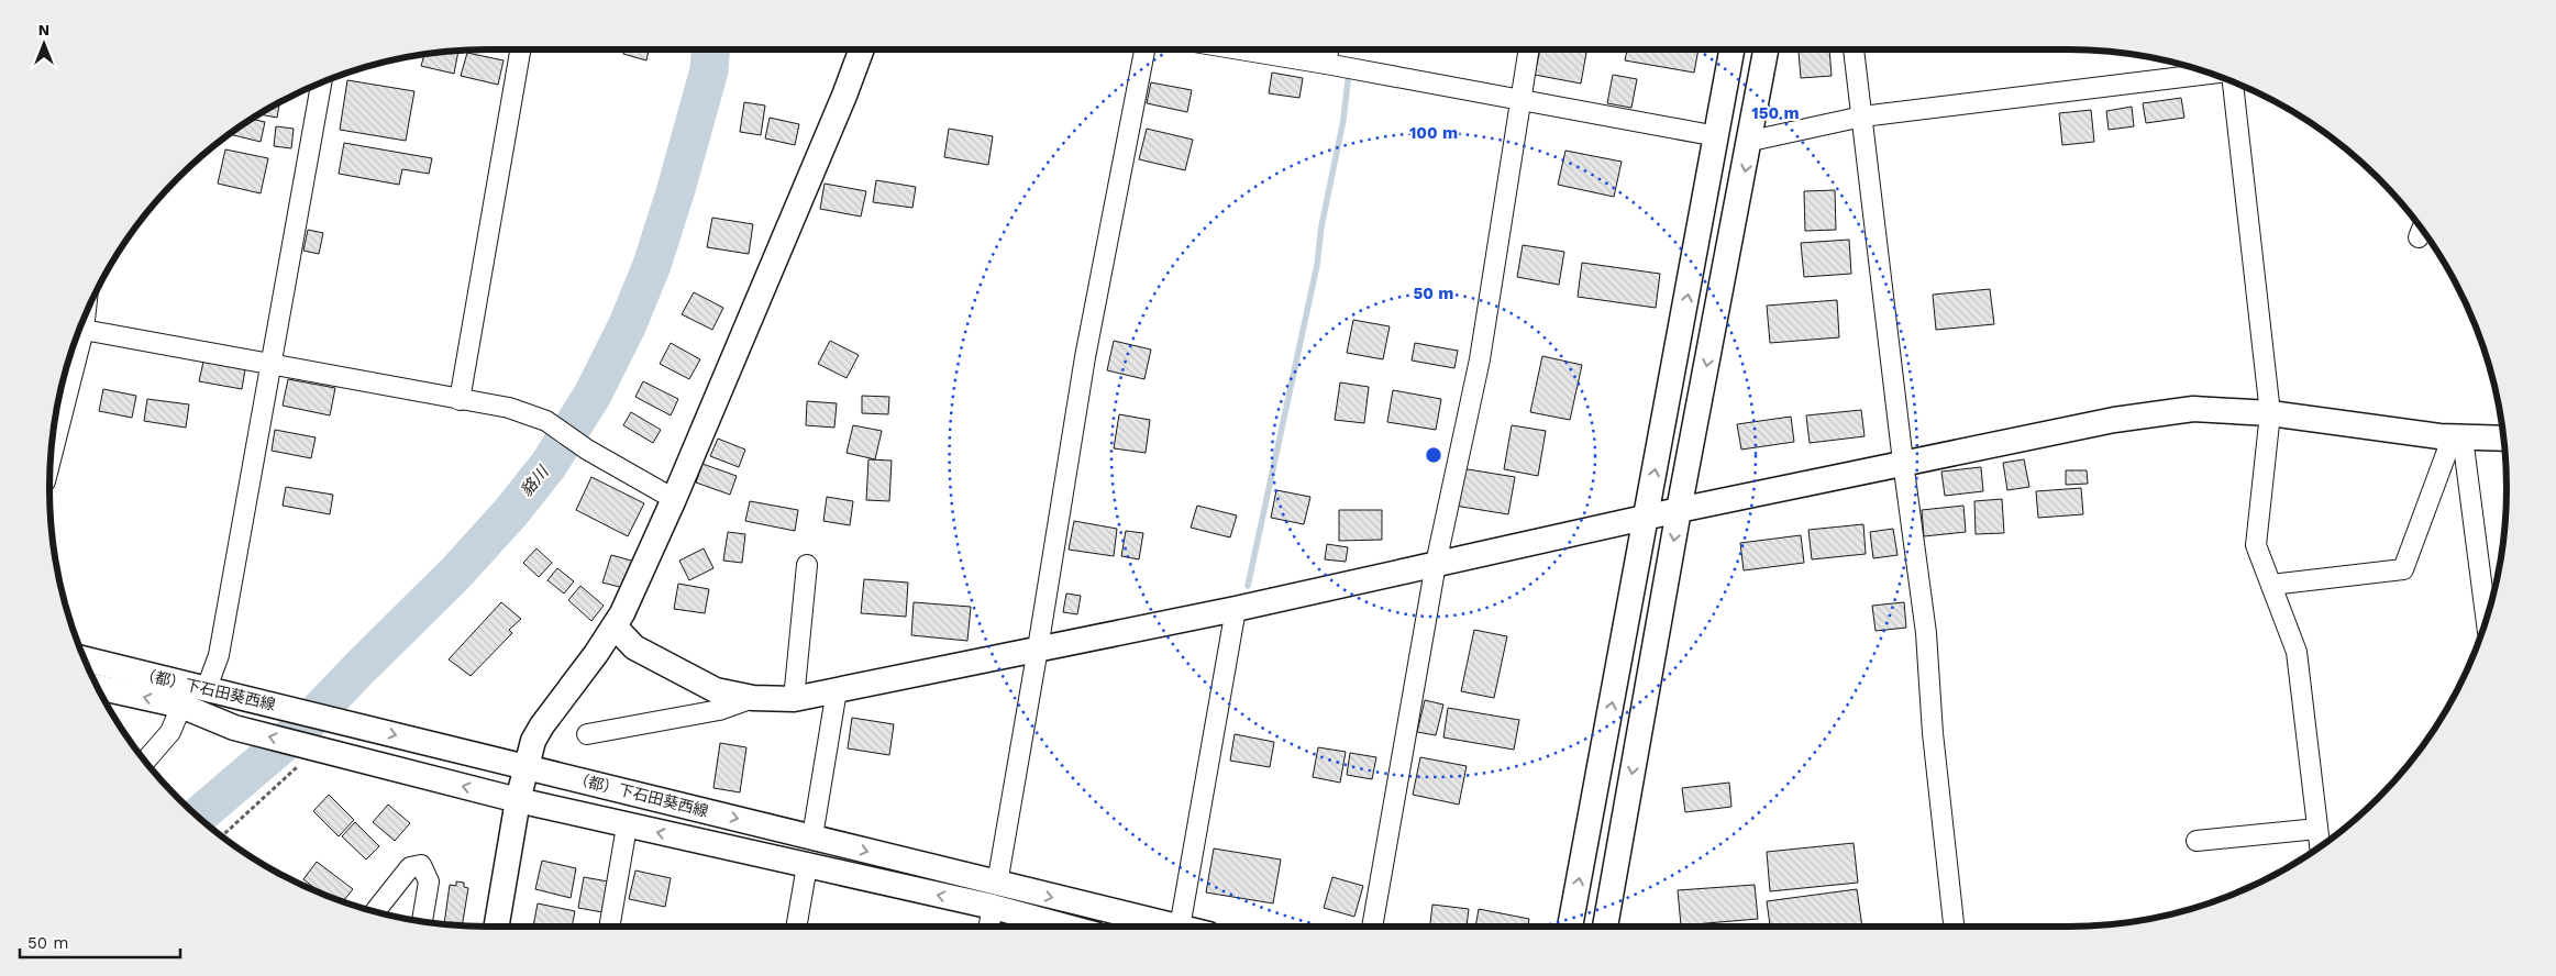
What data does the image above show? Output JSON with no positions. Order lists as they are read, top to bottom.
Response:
{
  "streets": {
    "street": ["（都）下石田葵西線"]
  },
  "water": ["貉川"],
  "scale_bar": "50 m",
  "north": "top",
  "rings": ["150 m", "100 m", "50 m"]
}
